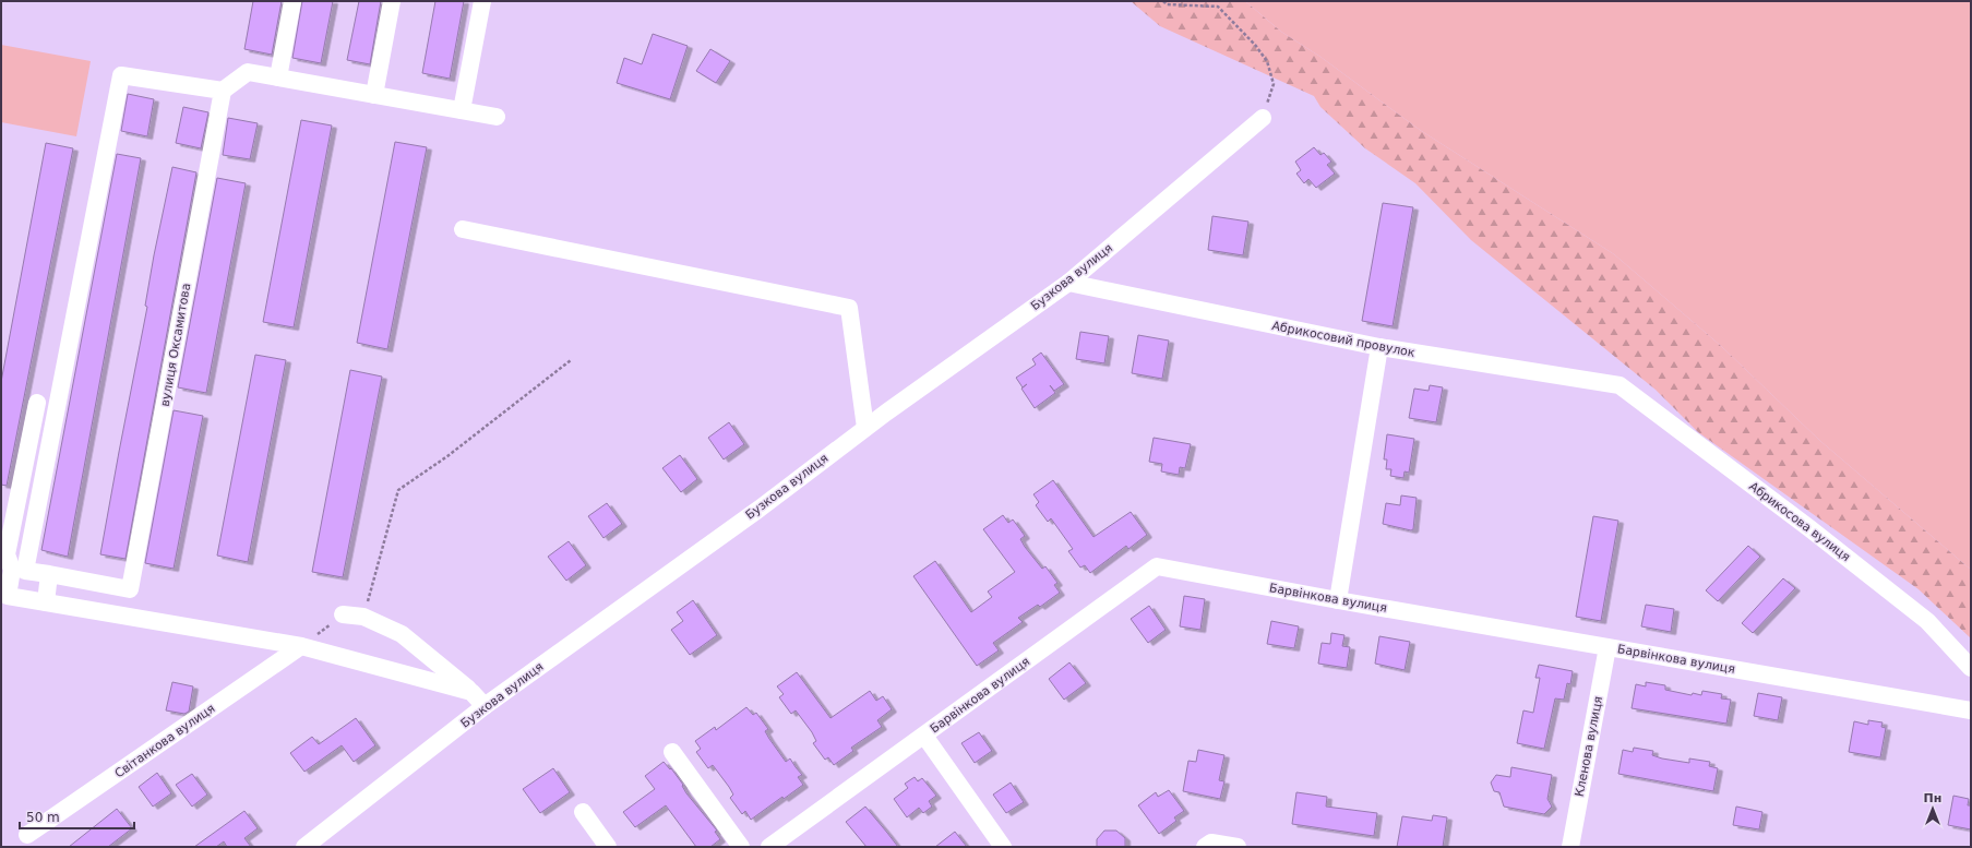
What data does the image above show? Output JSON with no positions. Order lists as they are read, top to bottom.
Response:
{
  "streets": {
    "street": [
      "Бузкова вулиця",
      "Абрикосовий провулок",
      "вулиця Оксамитова",
      "Абрикосова вулиця",
      "Барвінкова вулиця",
      "Світанкова вулиця",
      "Кленова вулиця"
    ]
  },
  "crossings": [
    ["Бузкова вулиця", "Абрикосовий провулок"],
    ["Абрикосовий провулок", "Абрикосова вулиця"],
    ["Барвінкова вулиця", "Кленова вулиця"]
  ],
  "scale_bar": "50 m",
  "north": "top"
}
